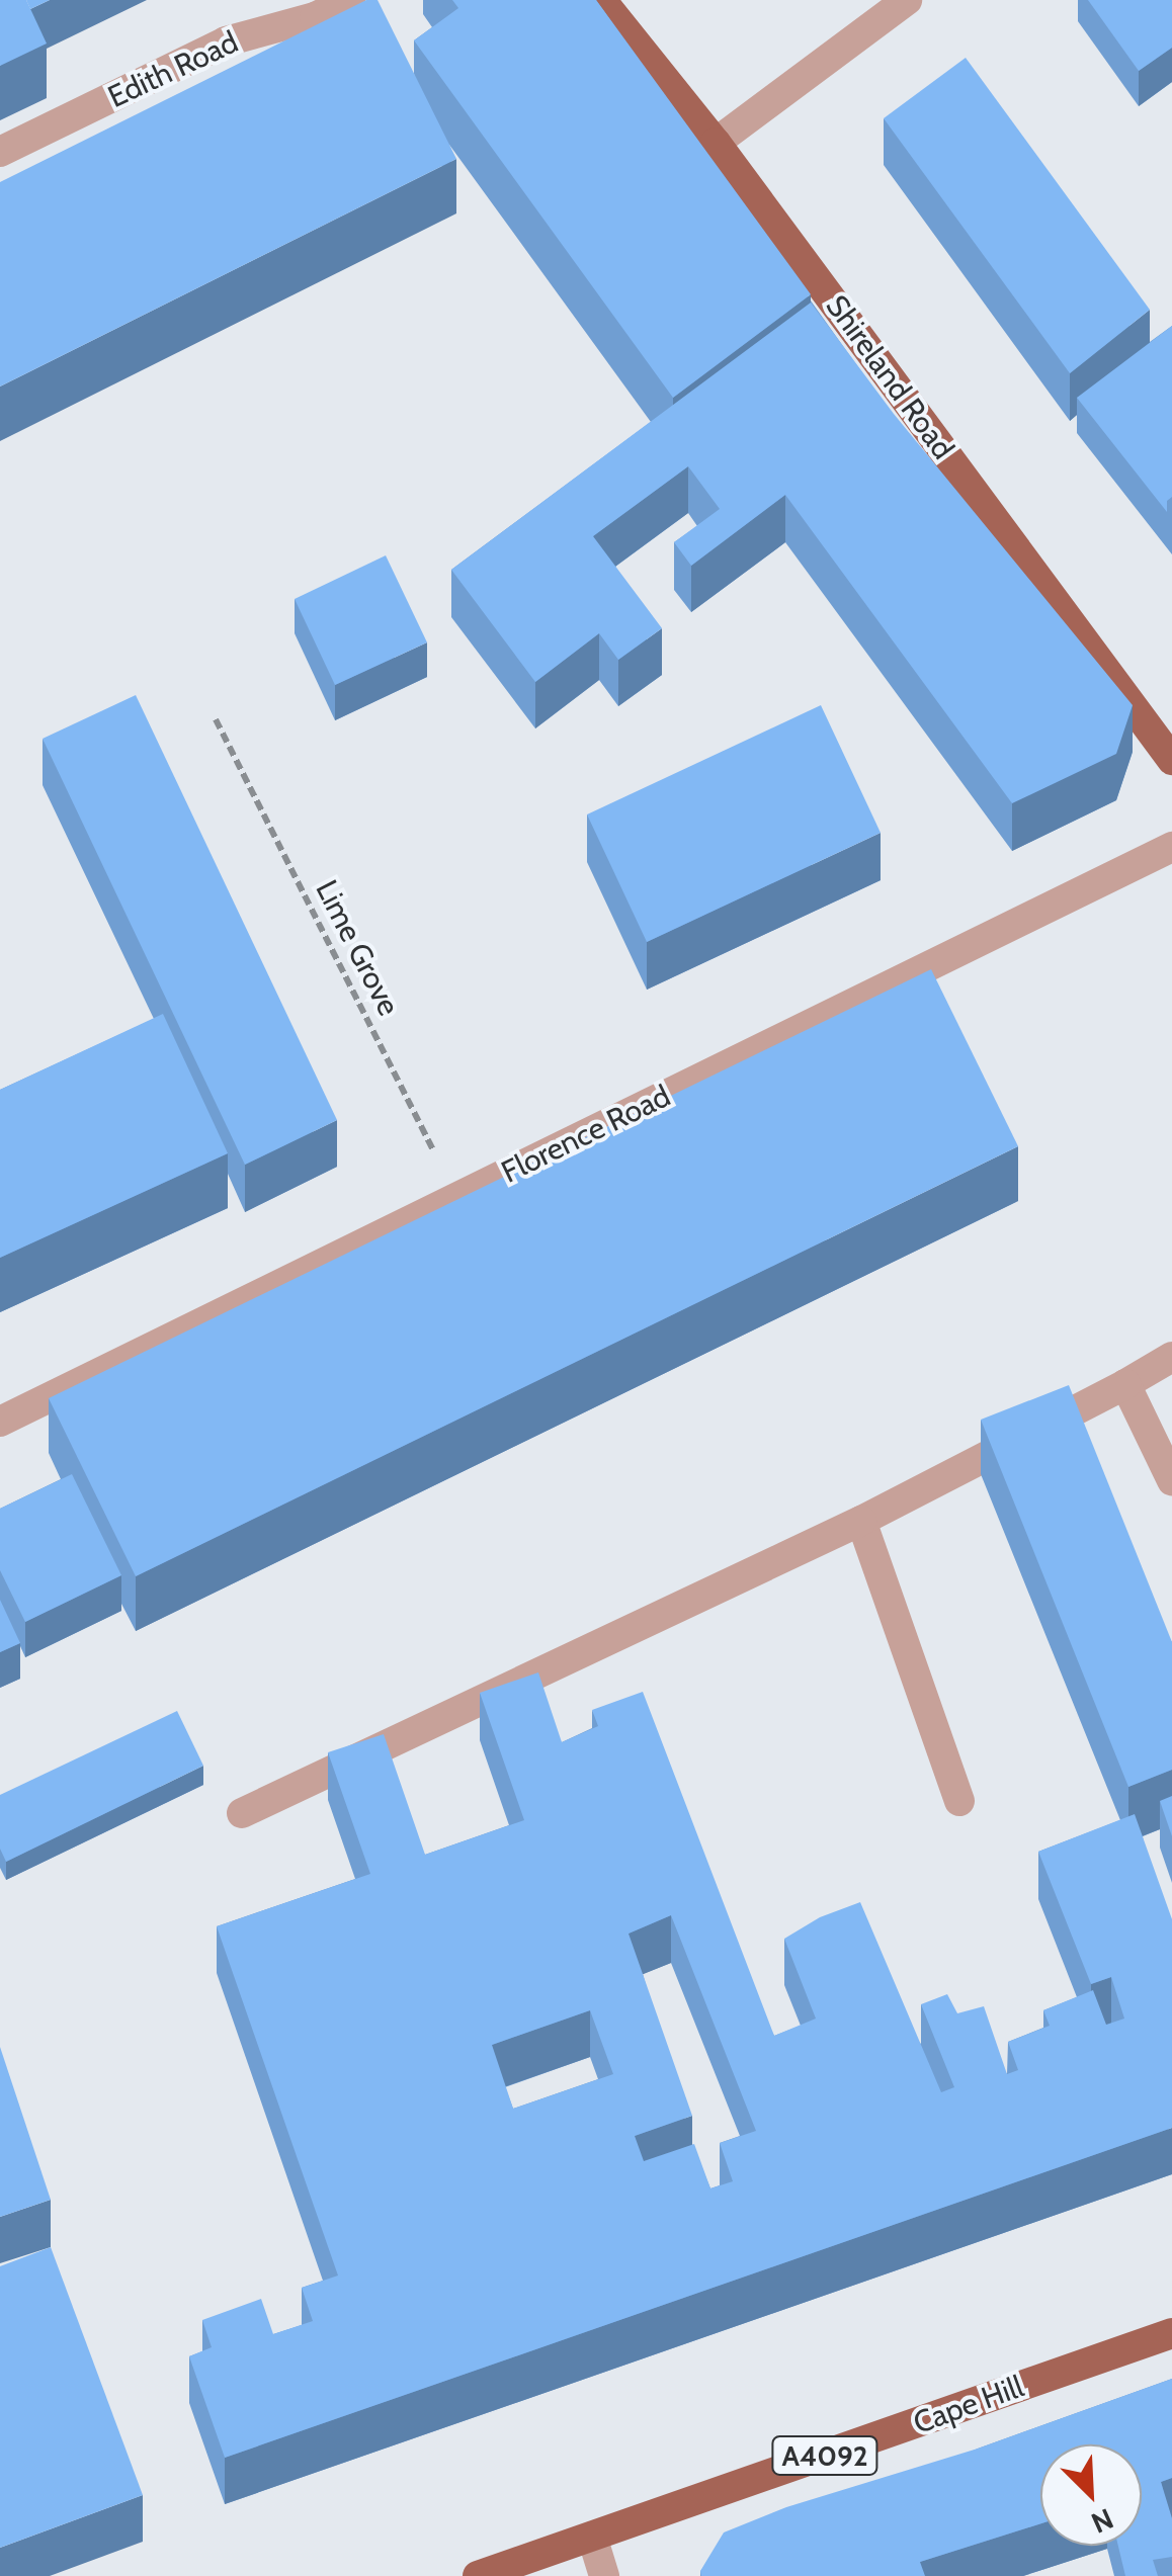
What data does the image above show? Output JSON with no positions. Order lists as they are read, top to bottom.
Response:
{
  "streets": {
    "main road": ["Shireland Road", "Cape Hill", "A4092"],
    "street": ["Edith Road", "Florence Road"],
    "path": ["Lime Grove"]
  },
  "crossings": [
    ["Lime Grove", "Florence Road"]
  ],
  "north": "bottom right"
}
